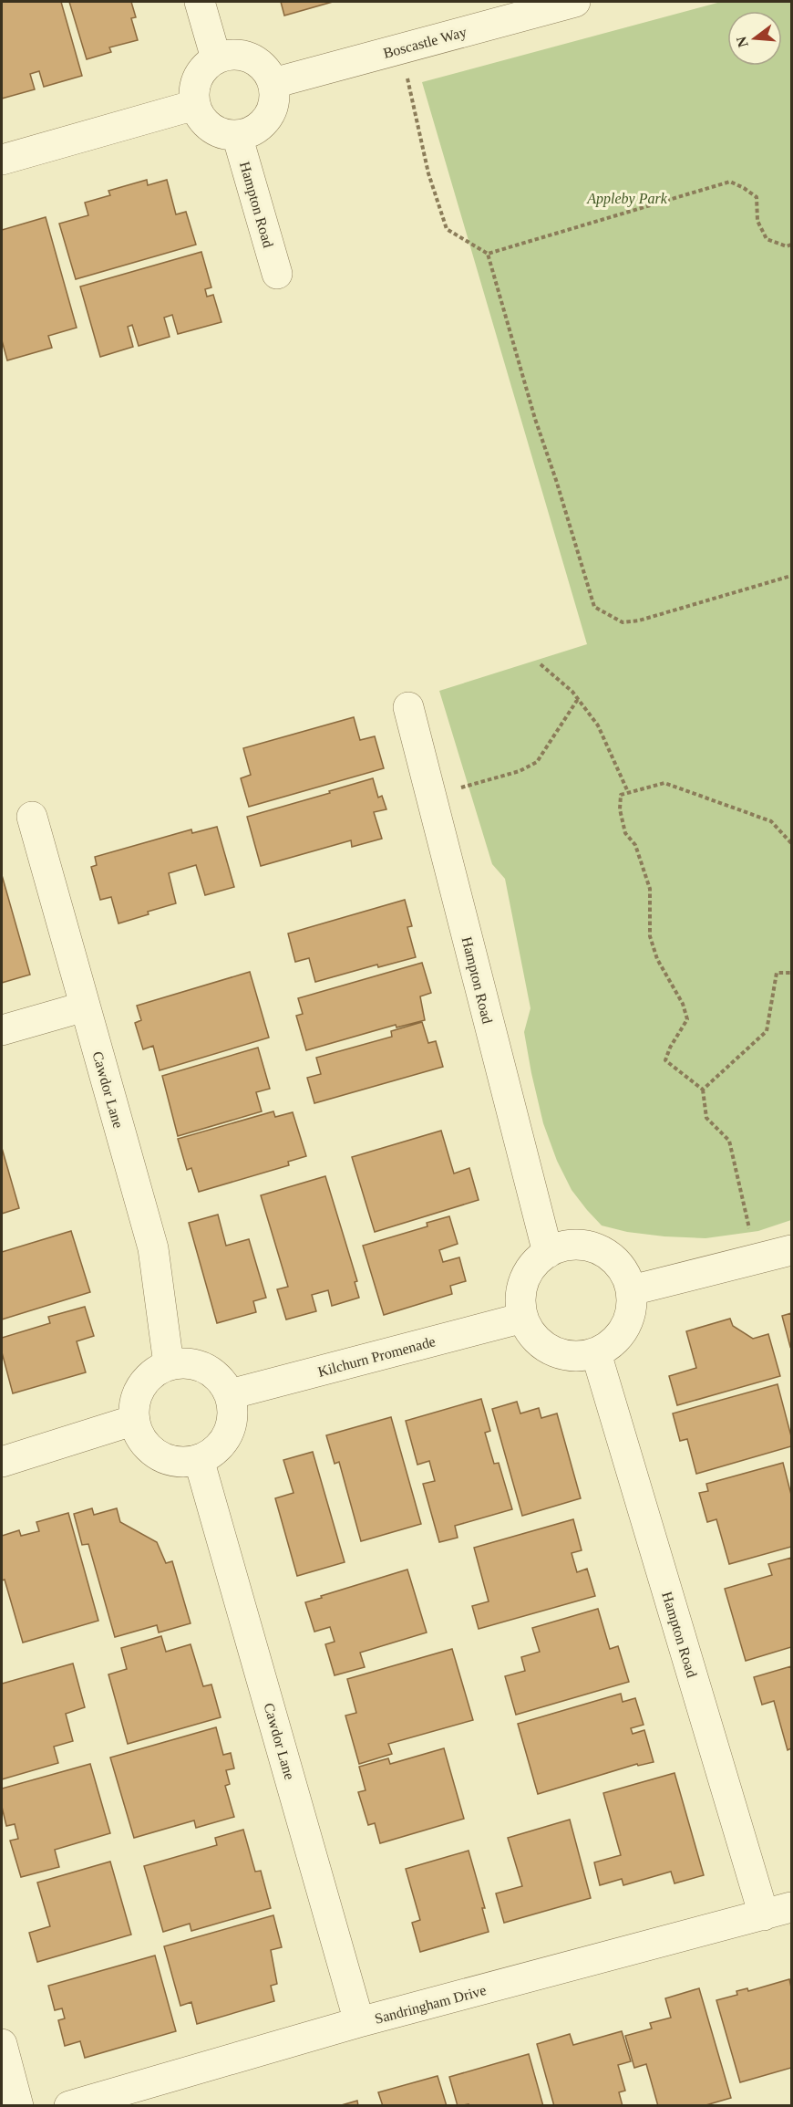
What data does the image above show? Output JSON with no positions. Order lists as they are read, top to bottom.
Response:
{
  "streets": {
    "street": [
      "Boscastle Way",
      "Hampton Road",
      "Cawdor Lane",
      "Kilchurn Promenade",
      "Sandringham Drive"
    ]
  },
  "crossings": [
    ["Boscastle Way", "Hampton Road"],
    ["Hampton Road", "Kilchurn Promenade"],
    ["Hampton Road", "Sandringham Drive"],
    ["Cawdor Lane", "Kilchurn Promenade"],
    ["Cawdor Lane", "Sandringham Drive"]
  ],
  "parks": ["Appleby Park"],
  "north": "left"
}
